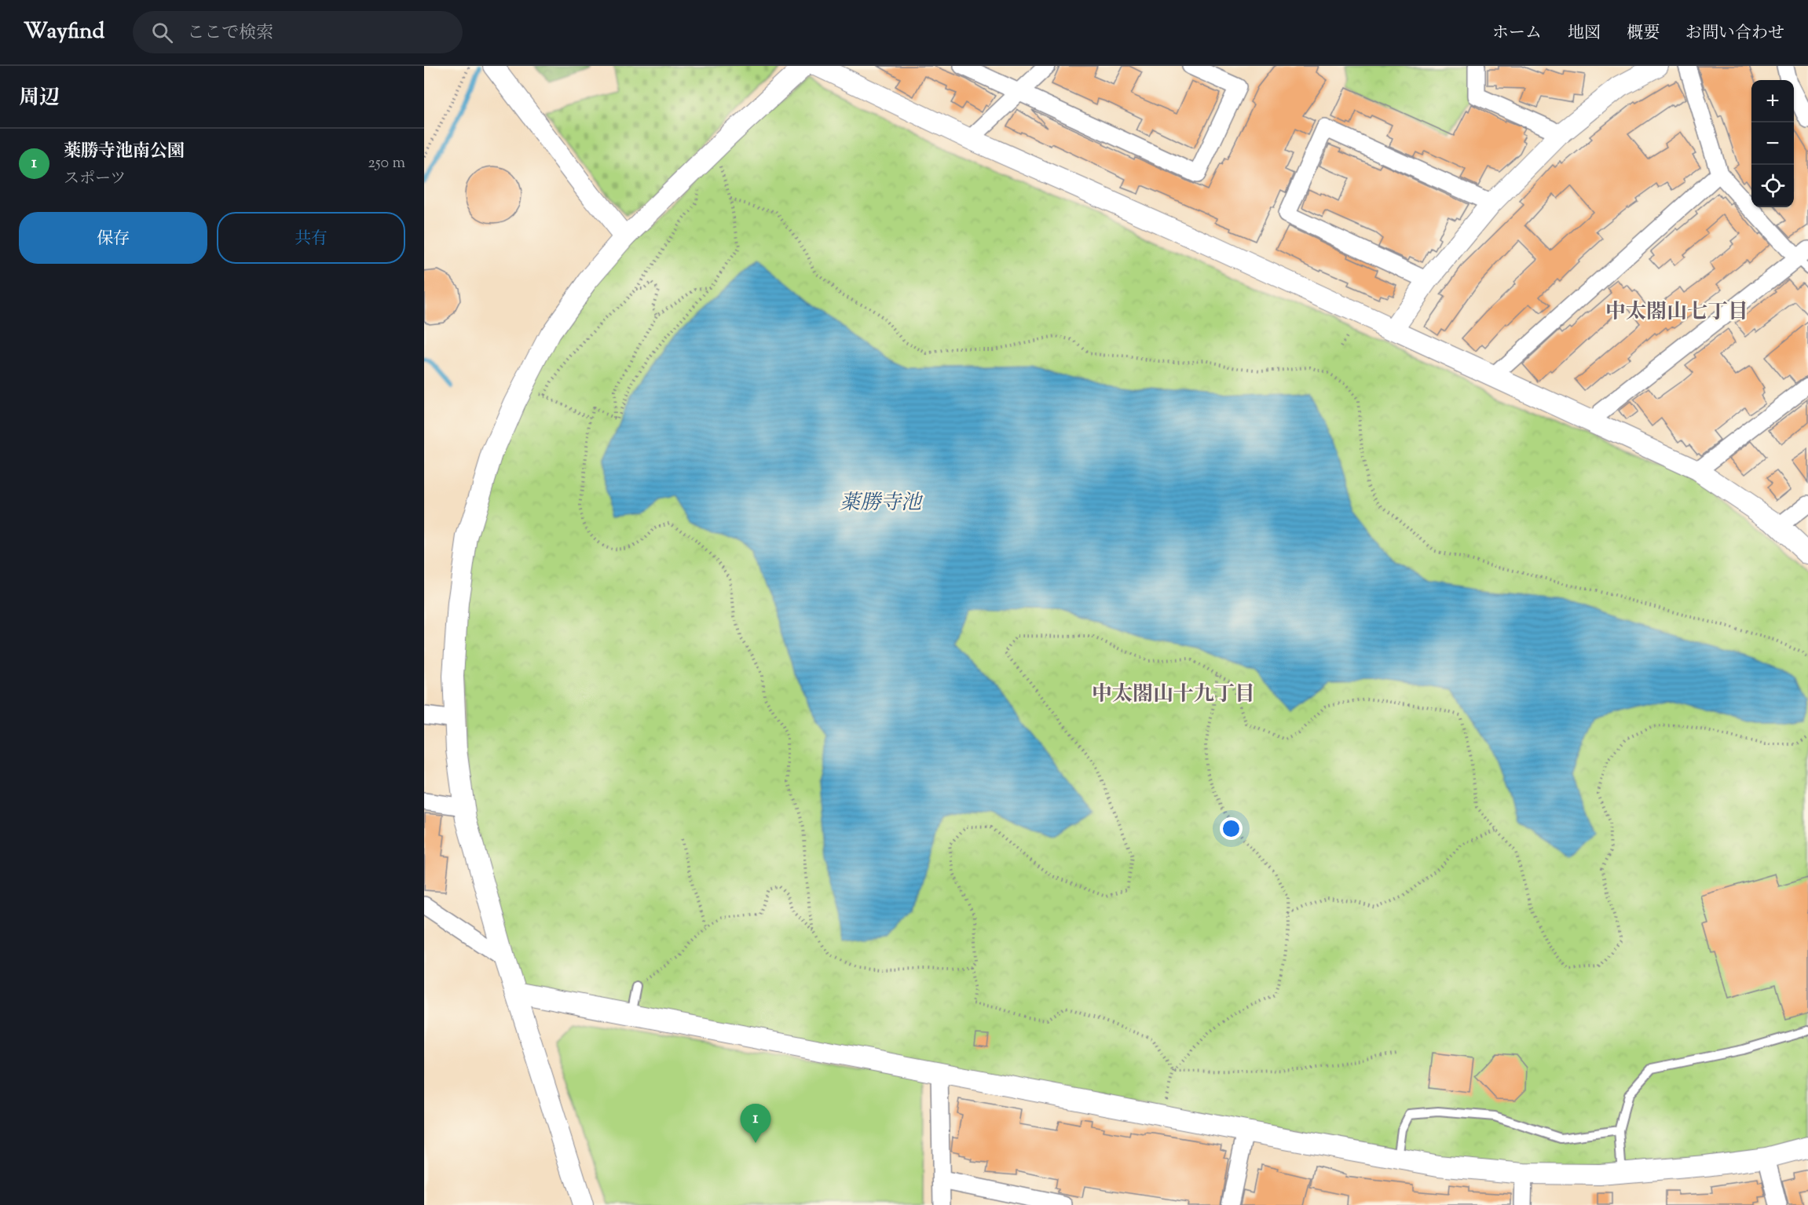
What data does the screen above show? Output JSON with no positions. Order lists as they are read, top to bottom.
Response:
{
  "districts": ["中太閤山七丁目", "中太閤山十九丁目"],
  "water": ["薬勝寺池"],
  "page": {
    "header": "Wayfind",
    "search": "ここで検索",
    "nav": [
      "ホーム",
      "地図",
      "概要",
      "お問い合わせ"
    ],
    "heading": "周辺",
    "map_buttons": ["+", "−"],
    "list": [
      {
        "mark": "1",
        "name": "薬勝寺池南公園",
        "note": "スポーツ",
        "value": "250 m"
      }
    ],
    "buttons": ["保存", "共有"],
    "pins": "1"
  }
}
